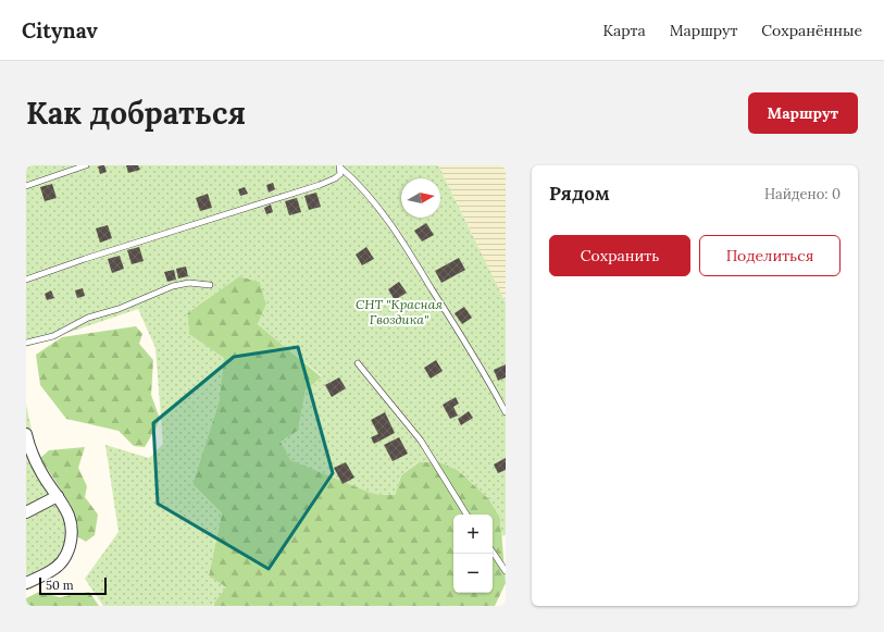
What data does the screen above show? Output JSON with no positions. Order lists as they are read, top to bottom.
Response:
{
  "parks": ["СНТ \"Красная Гвоздика\""],
  "scale_bar": "50 m",
  "north": "right",
  "page": {
    "header": "Citynav",
    "nav": ["Карта", "Маршрут", "Сохранённые"],
    "buttons": [
      "Маршрут",
      ["Сохранить", "Поделиться"]
    ],
    "title": "Как добраться",
    "heading": ["Рядом", "Найдено: 0"],
    "map_buttons": ["+", "−"],
    "scale": "50 m"
  }
}
